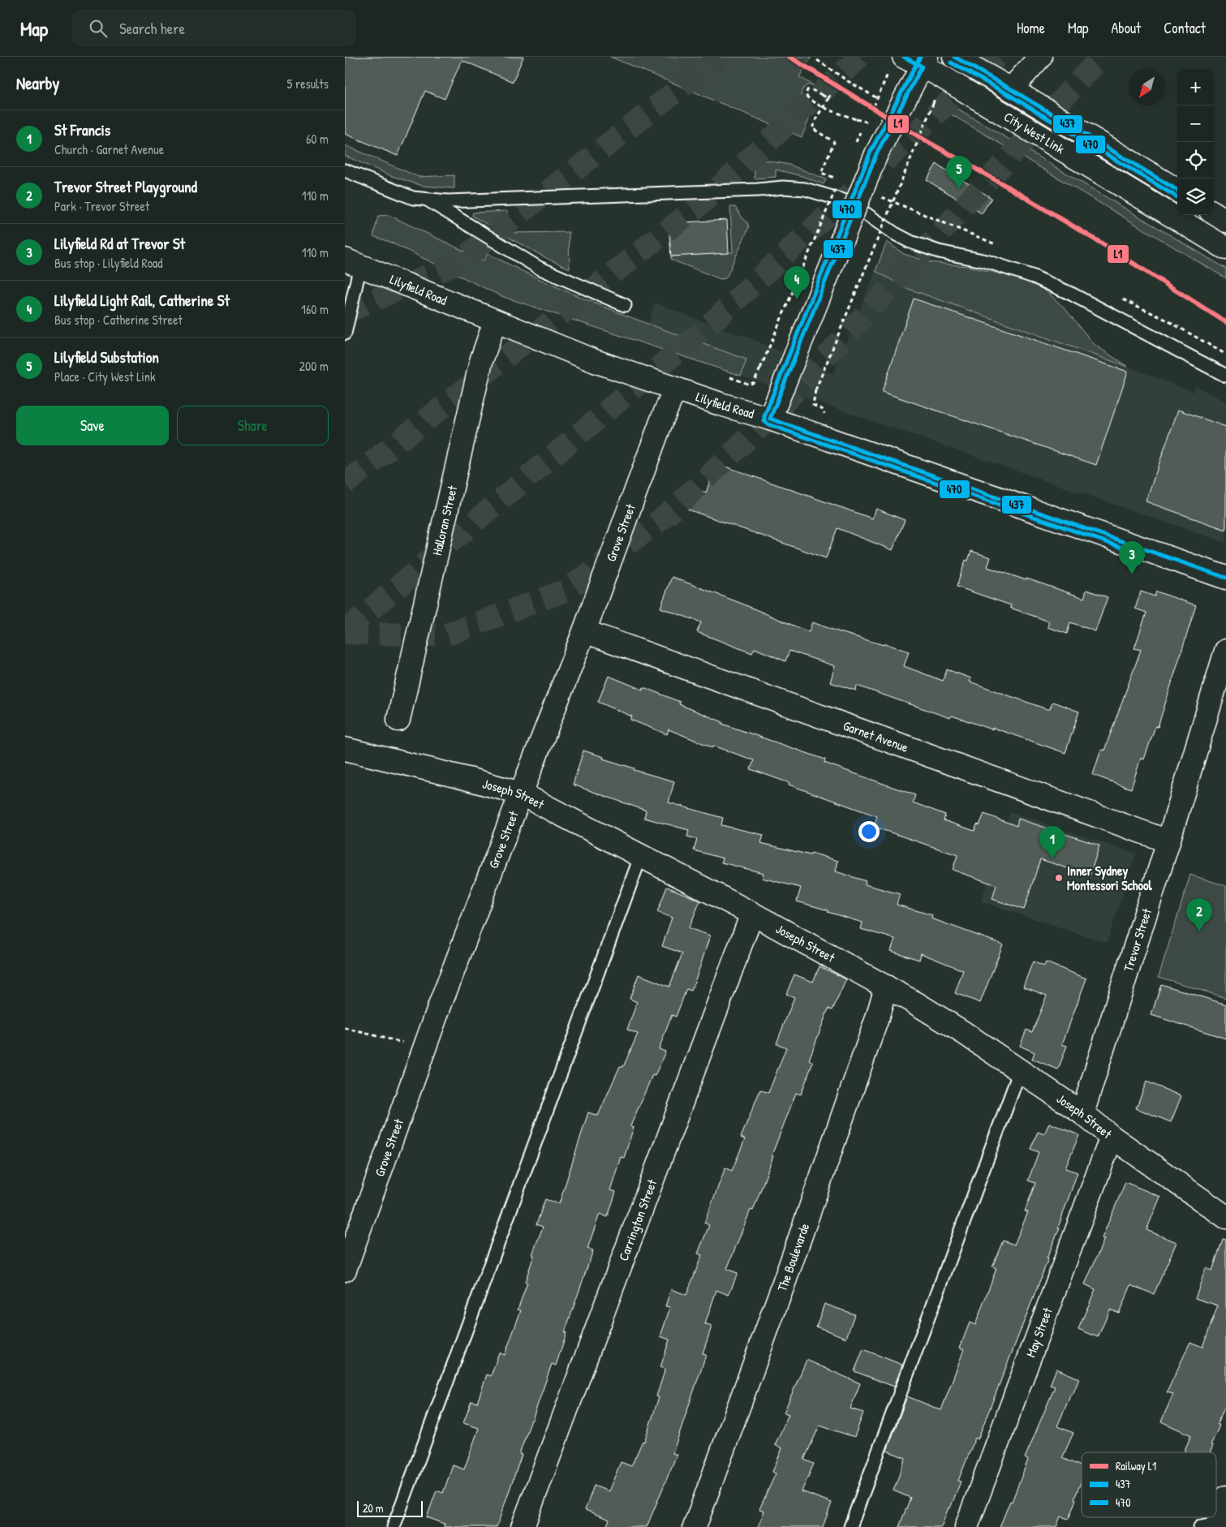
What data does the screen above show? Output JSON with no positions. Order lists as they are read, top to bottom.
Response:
{
  "streets": {
    "main road": [
      "City West Link",
      "Lilyfield Road",
      "Halloran Street",
      "Grove Street",
      "Garnet Avenue",
      "Joseph Street",
      "Trevor Street",
      "Carrington Street",
      "The Boulevarde",
      "May Street"
    ]
  },
  "crossings": [
    ["Lilyfield Road", "Halloran Street"],
    ["Lilyfield Road", "Grove Street"],
    ["Grove Street", "Garnet Avenue"],
    ["Grove Street", "Joseph Street"],
    ["Garnet Avenue", "Trevor Street"],
    ["Joseph Street", "Trevor Street"],
    ["Joseph Street", "Carrington Street"],
    ["Joseph Street", "The Boulevarde"],
    ["Joseph Street", "May Street"]
  ],
  "places": ["Inner Sydney Montessori School"],
  "lines": ["rail line L1", "transit line 437", "transit line 470"],
  "legend": ["Railway L1", "437", "470"],
  "scale_bar": "20 m",
  "north": "bottom left",
  "page": {
    "header": "Map",
    "search": "Search here",
    "nav": [
      "Home",
      "Map",
      "About",
      "Contact"
    ],
    "heading": ["Nearby", "5 results"],
    "map_buttons": ["+", "−"],
    "list": [
      {
        "mark": "1",
        "name": "St Francis",
        "note": "Church · Garnet Avenue",
        "value": "60 m"
      },
      {
        "mark": "2",
        "name": "Trevor Street Playground",
        "note": "Park · Trevor Street",
        "value": "110 m"
      },
      {
        "mark": "3",
        "name": "Lilyfield Rd at Trevor St",
        "note": "Bus stop · Lilyfield Road",
        "value": "110 m"
      },
      {
        "mark": "4",
        "name": "Lilyfield Light Rail, Catherine St",
        "note": "Bus stop · Catherine Street",
        "value": "160 m"
      },
      {
        "mark": "5",
        "name": "Lilyfield Substation",
        "note": "Place · City West Link",
        "value": "200 m"
      }
    ],
    "pins": [
      "5",
      "4",
      "3",
      "1",
      "2"
    ],
    "buttons": ["Save", "Share"],
    "scale": "20 m"
  }
}
